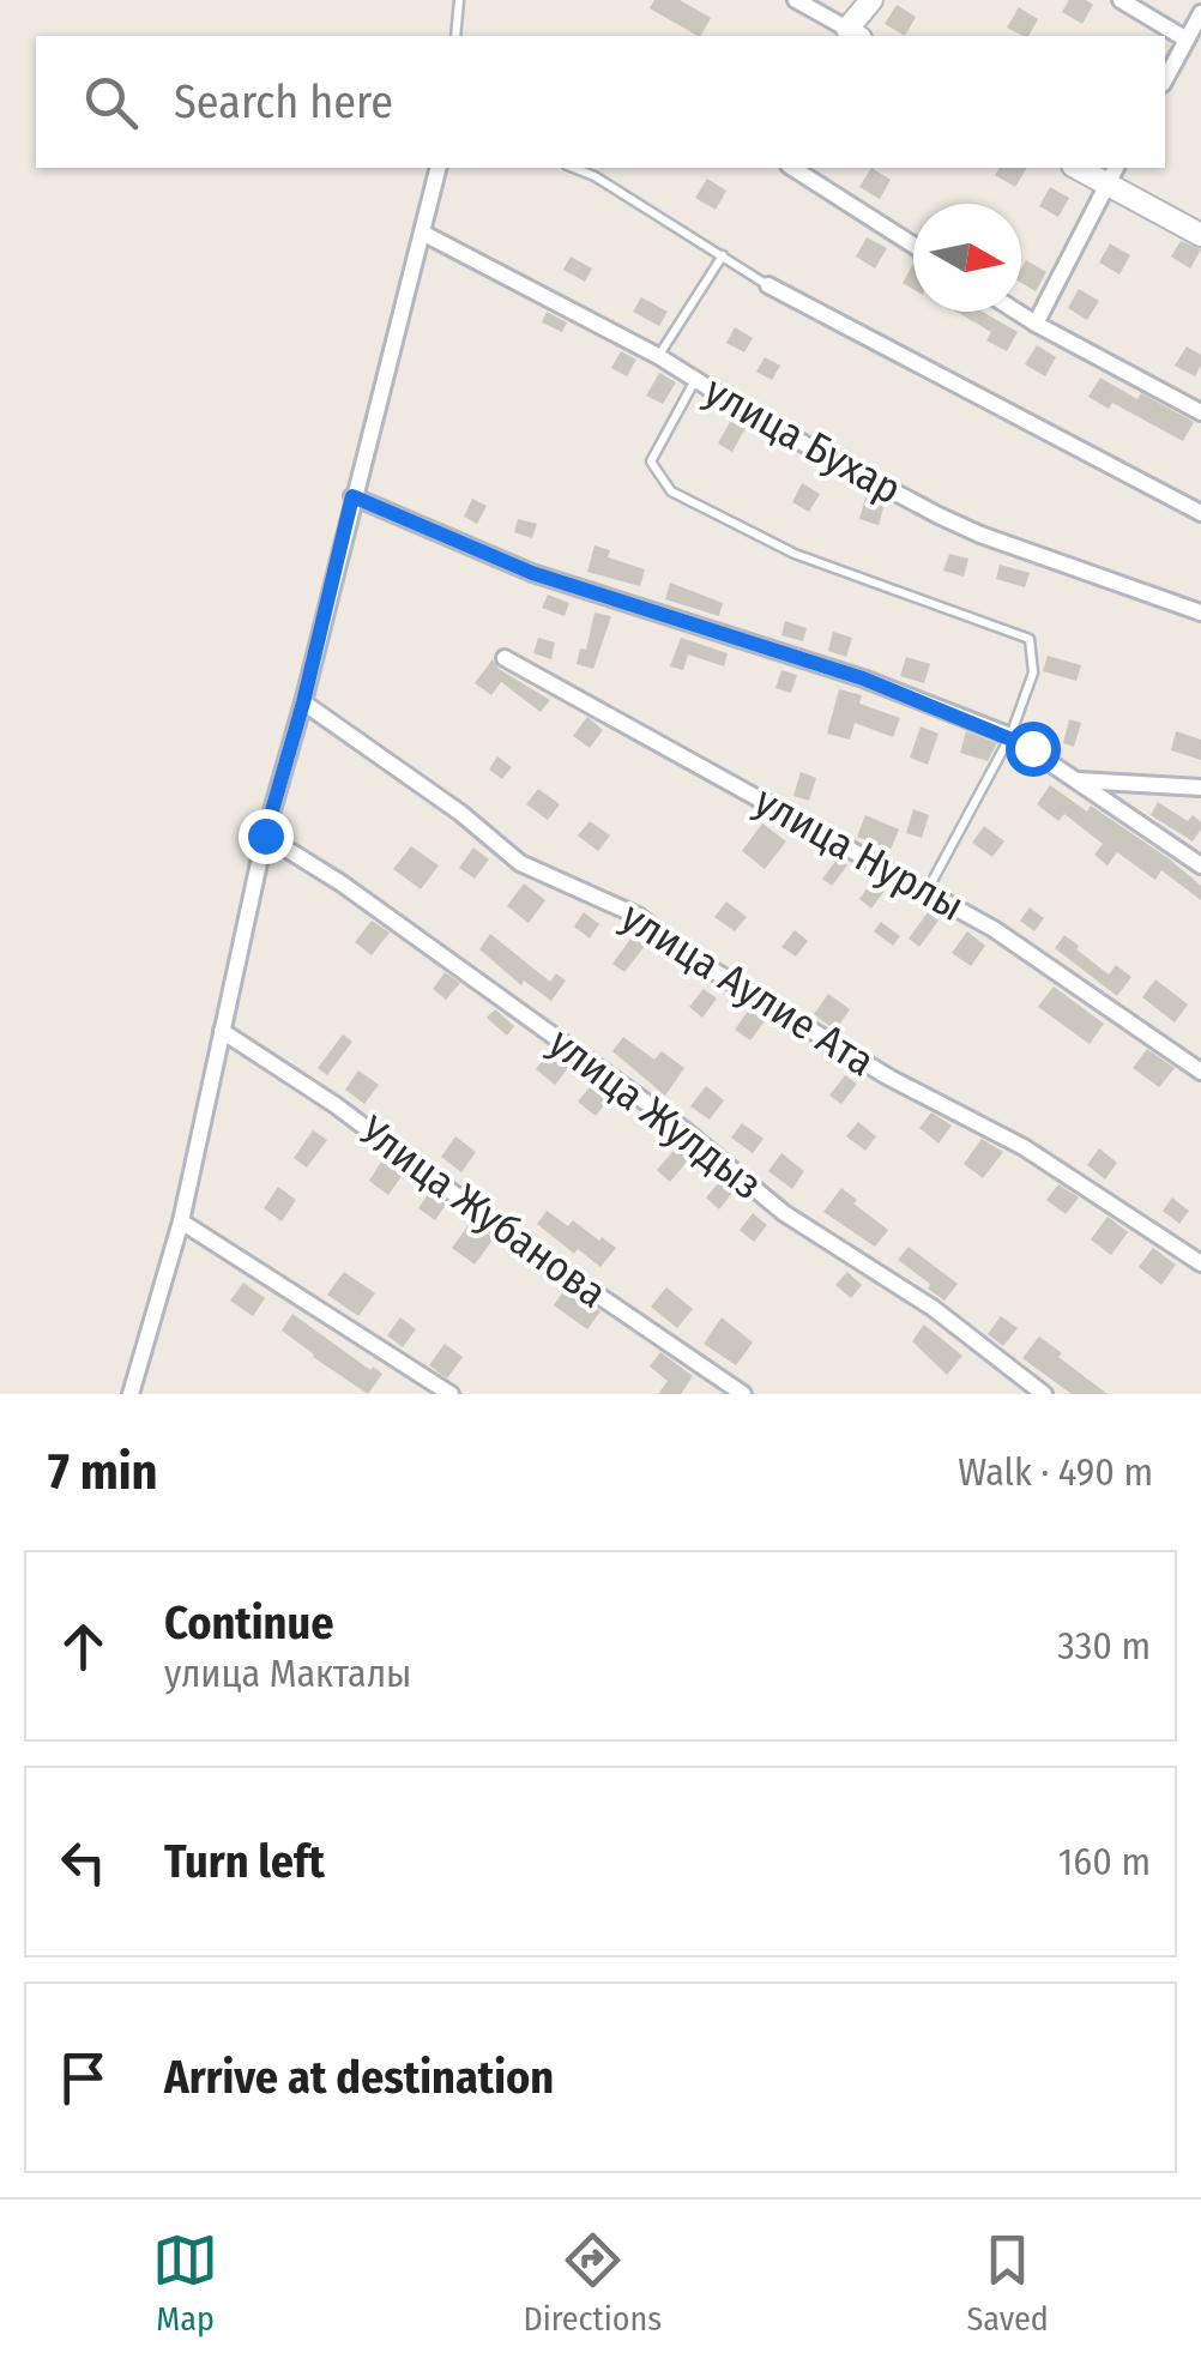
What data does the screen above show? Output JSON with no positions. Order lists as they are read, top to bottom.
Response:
{
  "streets": {
    "street": [
      "улица Бухар",
      "улица Нурлы",
      "улица Аулие Ата",
      "улица Жулдыз",
      "Улица Жубанова"
    ]
  },
  "north": "right",
  "page": {
    "search": "Search here",
    "heading": ["7 min", "Walk · 490 m"],
    "list": [
      ["Continue", "улица Макталы", "330 m"],
      ["Turn left", "160 m"],
      "Arrive at destination"
    ],
    "nav": ["Map", "Directions", "Saved"]
  }
}
